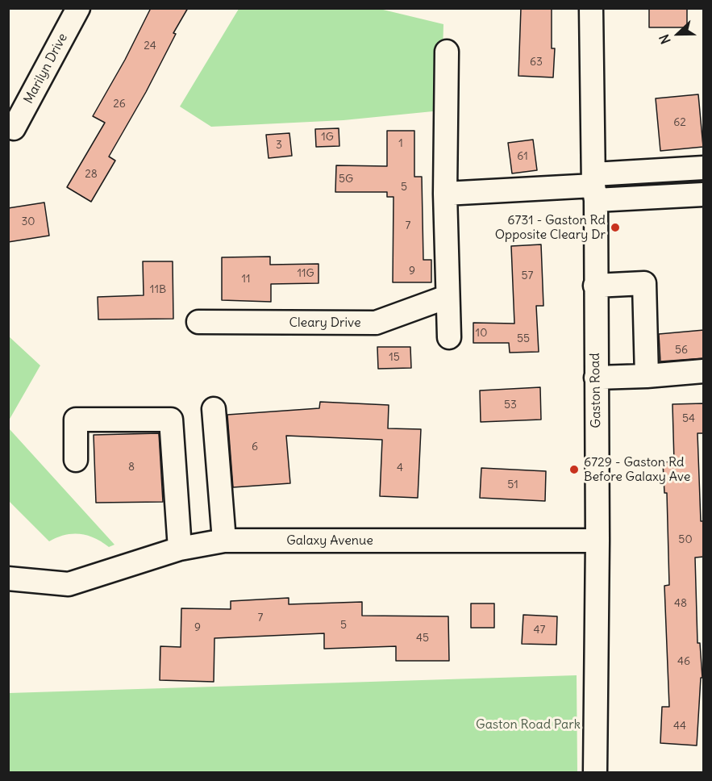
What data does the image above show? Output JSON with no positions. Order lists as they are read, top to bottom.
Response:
{
  "streets": {
    "street": [
      "Marilyn Drive",
      "Cleary Drive",
      "Gaston Road",
      "Galaxy Avenue"
    ]
  },
  "crossings": [
    ["Gaston Road", "Galaxy Avenue"]
  ],
  "parks": ["Gaston Road Park"],
  "places": ["6731 - Gaston Rd Opposite Cleary Dr", "6729 - Gaston Rd Before Galaxy Ave"],
  "house_numbers": [
    "24",
    "63",
    "26",
    "62",
    "1G",
    "1",
    "3",
    "61",
    "28",
    "5G",
    "5",
    "30",
    "7",
    "9",
    "11G",
    "57",
    "11",
    "11B",
    "10",
    "55",
    "56",
    "15",
    "53",
    "54",
    "6",
    "8",
    "4",
    "51",
    "50",
    "48",
    "7",
    "5",
    "9",
    "47",
    "45",
    "46",
    "44"
  ],
  "north": "left"
}
